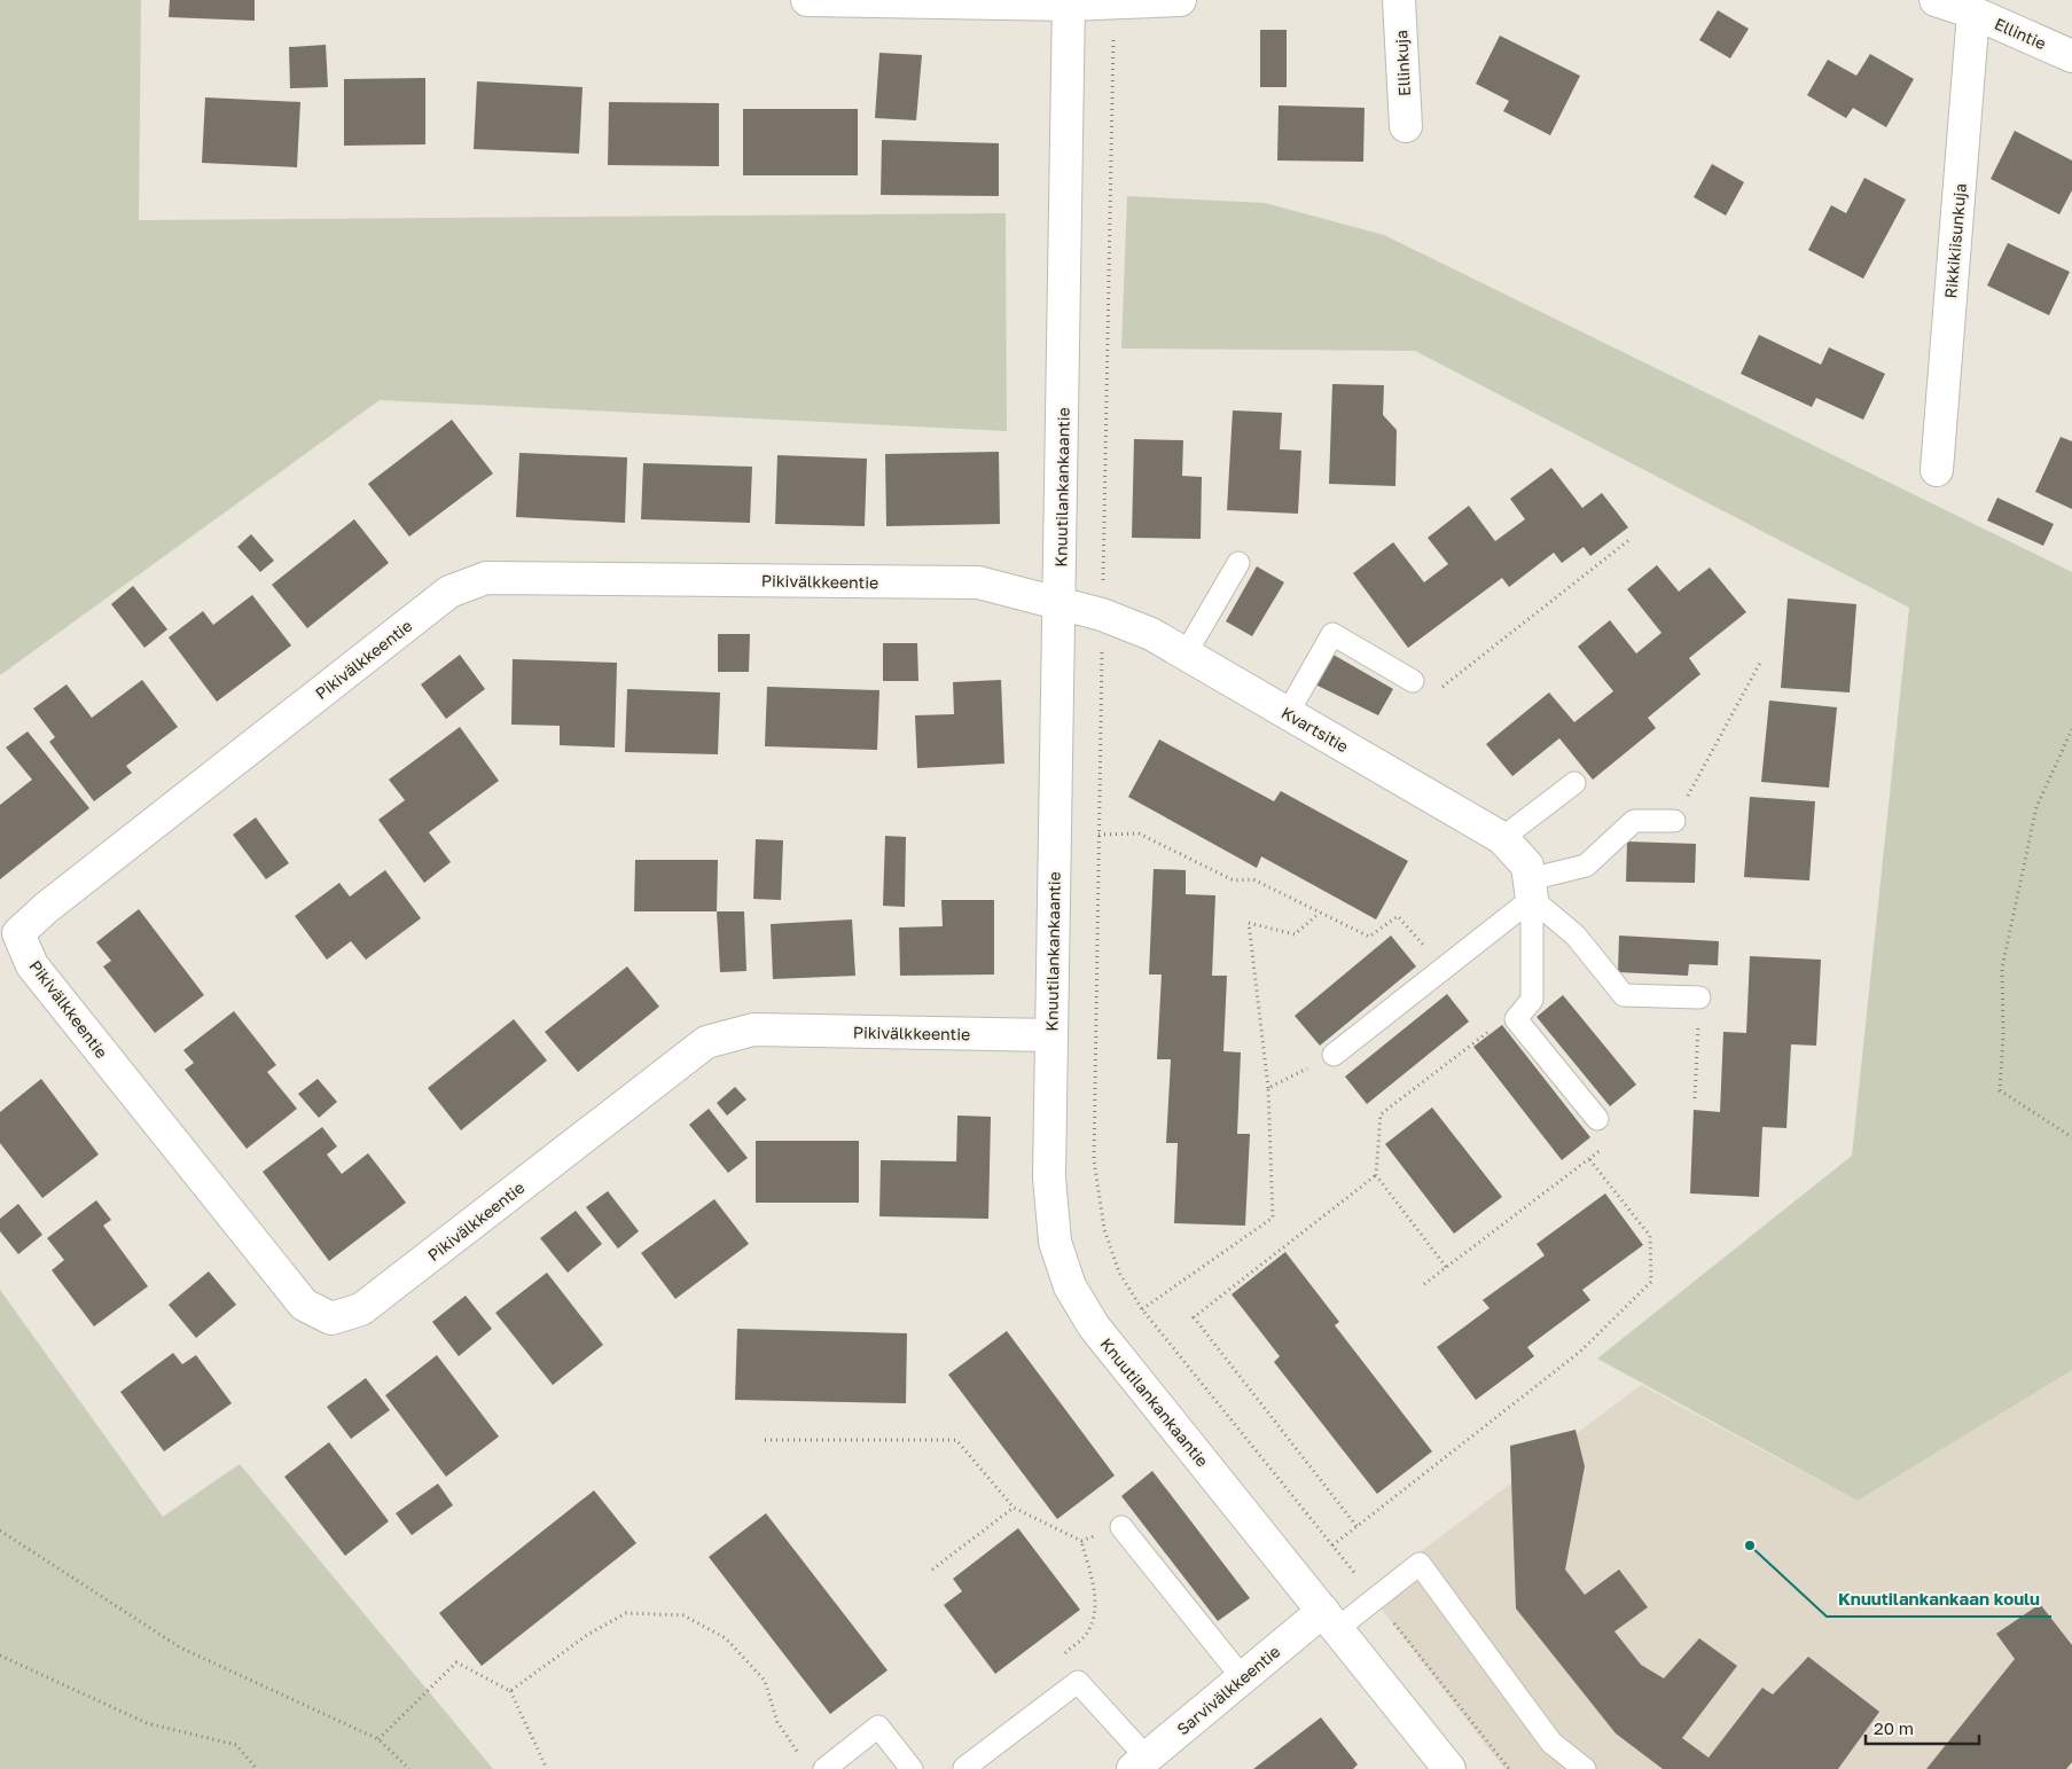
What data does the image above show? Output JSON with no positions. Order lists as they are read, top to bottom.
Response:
{
  "streets": {
    "street": [
      "Ellintie",
      "Ellinkuja",
      "Rikkikiisunkuja",
      "Knuutilankankaantie",
      "Pikivälkkeentie",
      "Kvartsitie",
      "Sarvivälkkeentie"
    ]
  },
  "crossings": [
    ["Ellintie", "Rikkikiisunkuja"],
    ["Knuutilankankaantie", "Pikivälkkeentie"],
    ["Knuutilankankaantie", "Kvartsitie"],
    ["Knuutilankankaantie", "Sarvivälkkeentie"],
    ["Pikivälkkeentie", "Kvartsitie"]
  ],
  "places": ["Knuutilankankaan koulu"],
  "scale_bar": "20 m"
}
